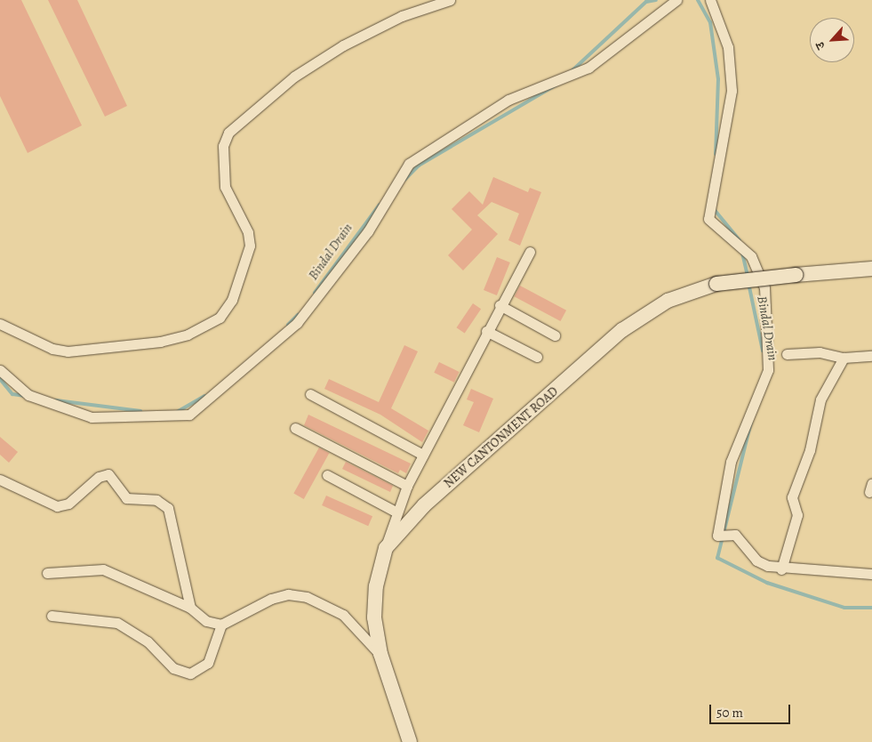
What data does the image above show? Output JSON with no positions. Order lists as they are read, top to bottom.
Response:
{
  "streets": {
    "street": ["NEW CANTONMENT ROAD"]
  },
  "water": ["Bindal Drain"],
  "scale_bar": "50 m",
  "north": "bottom left"
}
